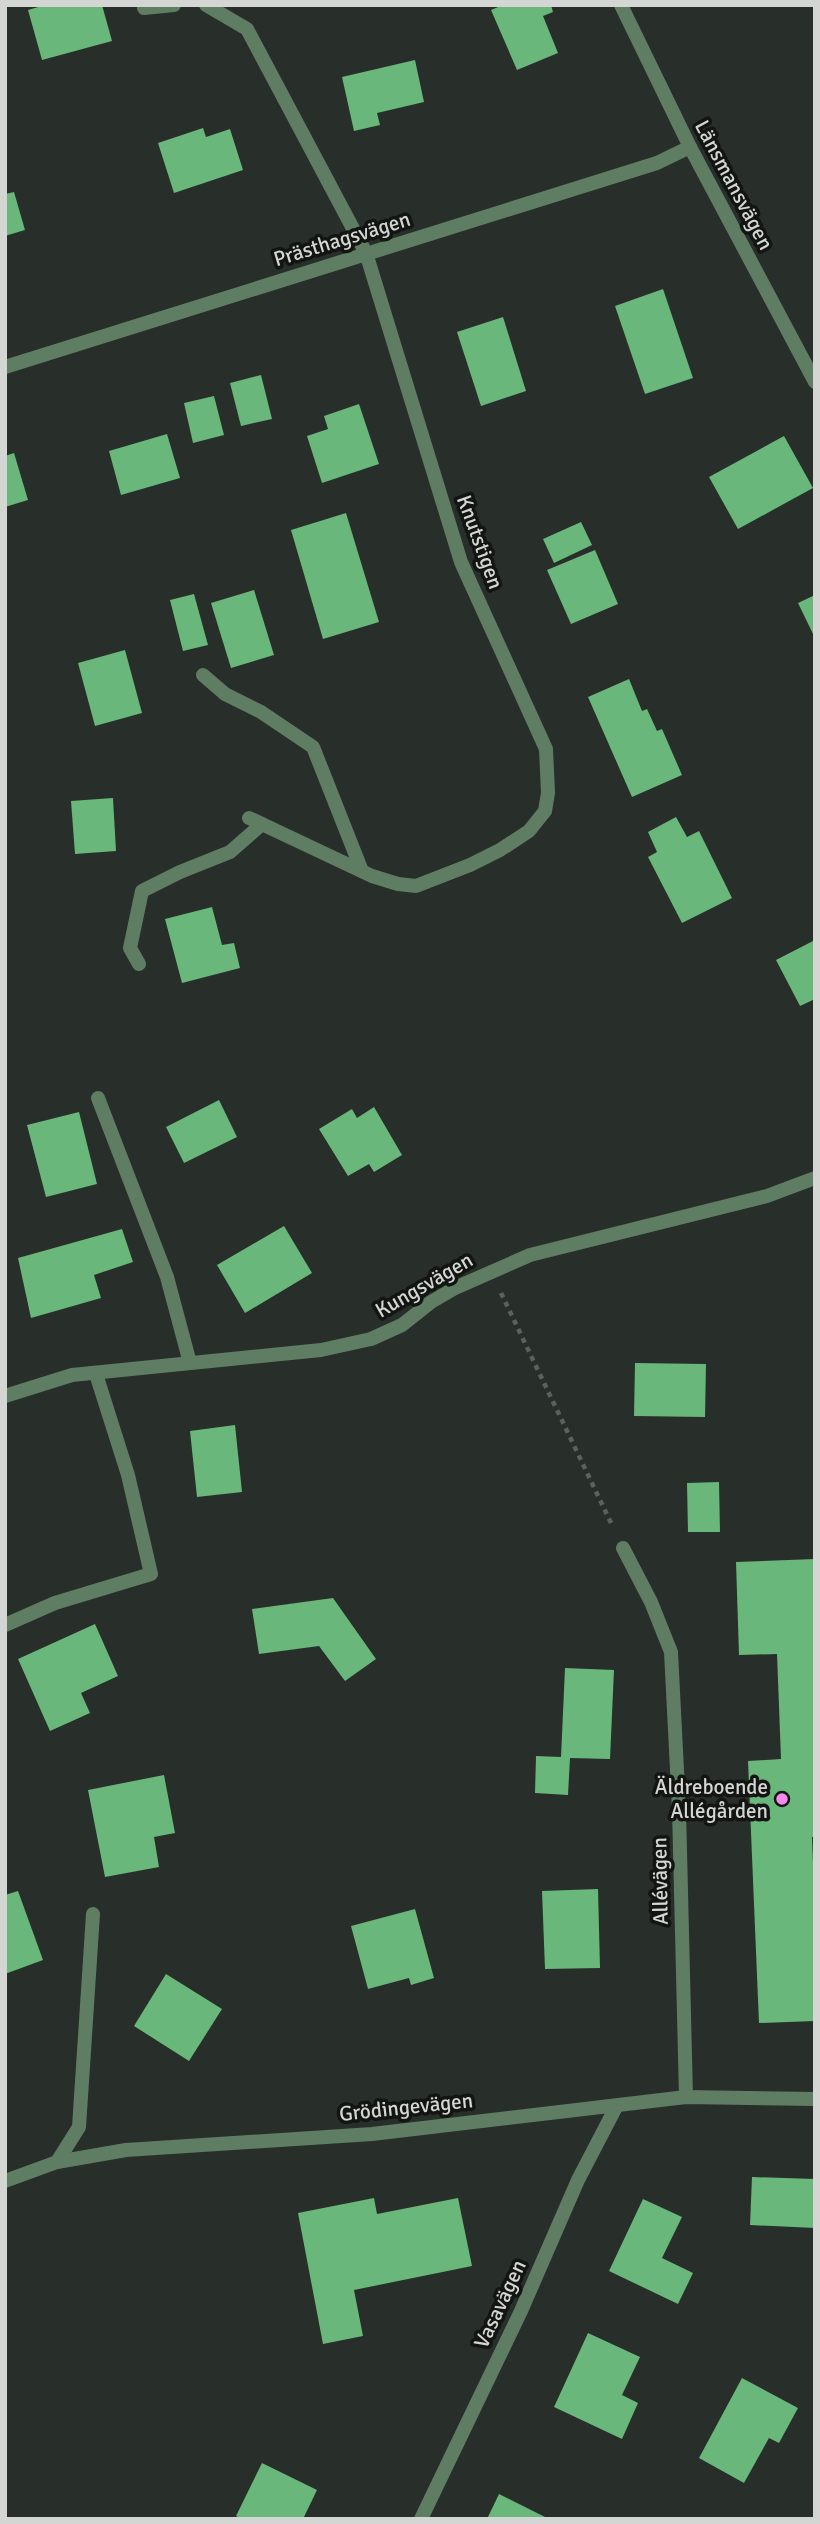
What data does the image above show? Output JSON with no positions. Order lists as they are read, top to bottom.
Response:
{
  "streets": {
    "street": [
      "Länsmansvägen",
      "Prästhagsvägen",
      "Knutstigen",
      "Kungsvägen",
      "Allévägen",
      "Grödingevägen",
      "Vasavägen"
    ]
  },
  "crossings": [
    ["Länsmansvägen", "Prästhagsvägen"],
    ["Prästhagsvägen", "Knutstigen"],
    ["Allévägen", "Grödingevägen"],
    ["Grödingevägen", "Vasavägen"]
  ],
  "places": ["Äldreboende Allégården"]
}
